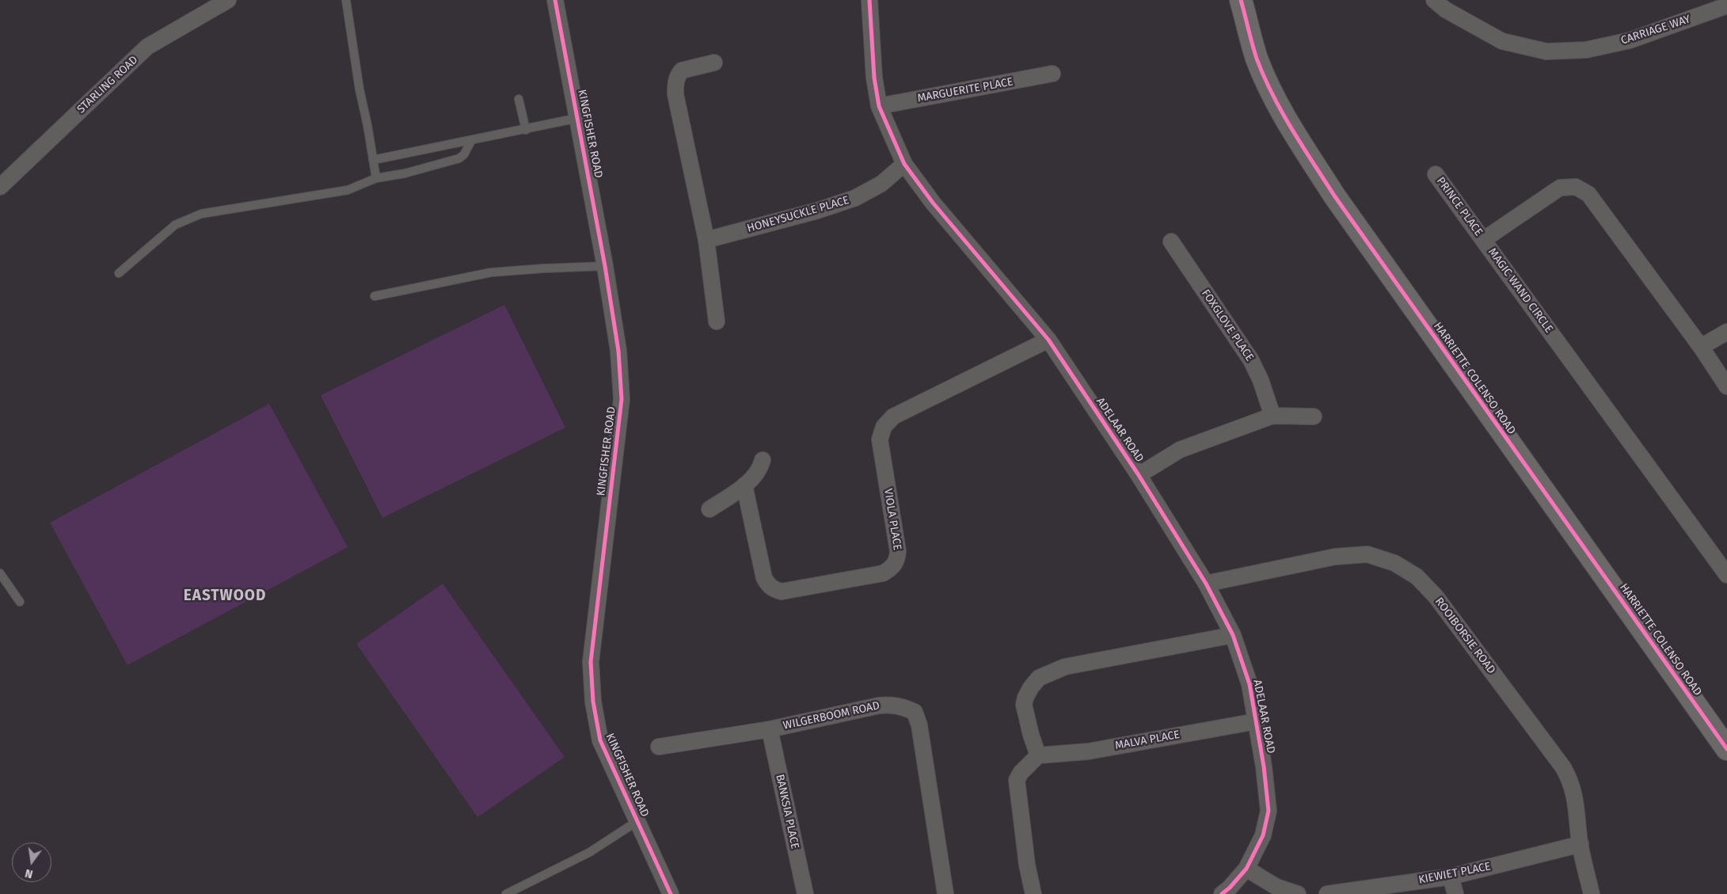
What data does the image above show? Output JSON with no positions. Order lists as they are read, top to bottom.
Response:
{
  "streets": {
    "street": [
      "CARRIAGE WAY",
      "STARLING ROAD",
      "MARGUERITE PLACE",
      "KINGFISHER ROAD",
      "PRINCE PLACE",
      "HONEYSUCKLE PLACE",
      "MAGIC WAND CIRCLE",
      "FOXGLOVE PLACE",
      "HARRIETTE COLENSO ROAD",
      "ADELAAR ROAD",
      "VIOLA PLACE",
      "ROOIBORSIE ROAD",
      "WILGERBOOM ROAD",
      "MALVA PLACE",
      "BANKSIA PLACE",
      "KIEWIET PLACE"
    ]
  },
  "crossings": [
    ["MARGUERITE PLACE", "ADELAAR ROAD"],
    ["PRINCE PLACE", "MAGIC WAND CIRCLE"],
    ["HONEYSUCKLE PLACE", "ADELAAR ROAD"],
    ["ADELAAR ROAD", "VIOLA PLACE"],
    ["ADELAAR ROAD", "ROOIBORSIE ROAD"],
    ["ADELAAR ROAD", "MALVA PLACE"],
    ["ROOIBORSIE ROAD", "KIEWIET PLACE"],
    ["WILGERBOOM ROAD", "BANKSIA PLACE"]
  ],
  "districts": ["EASTWOOD"],
  "north": "bottom"
}
